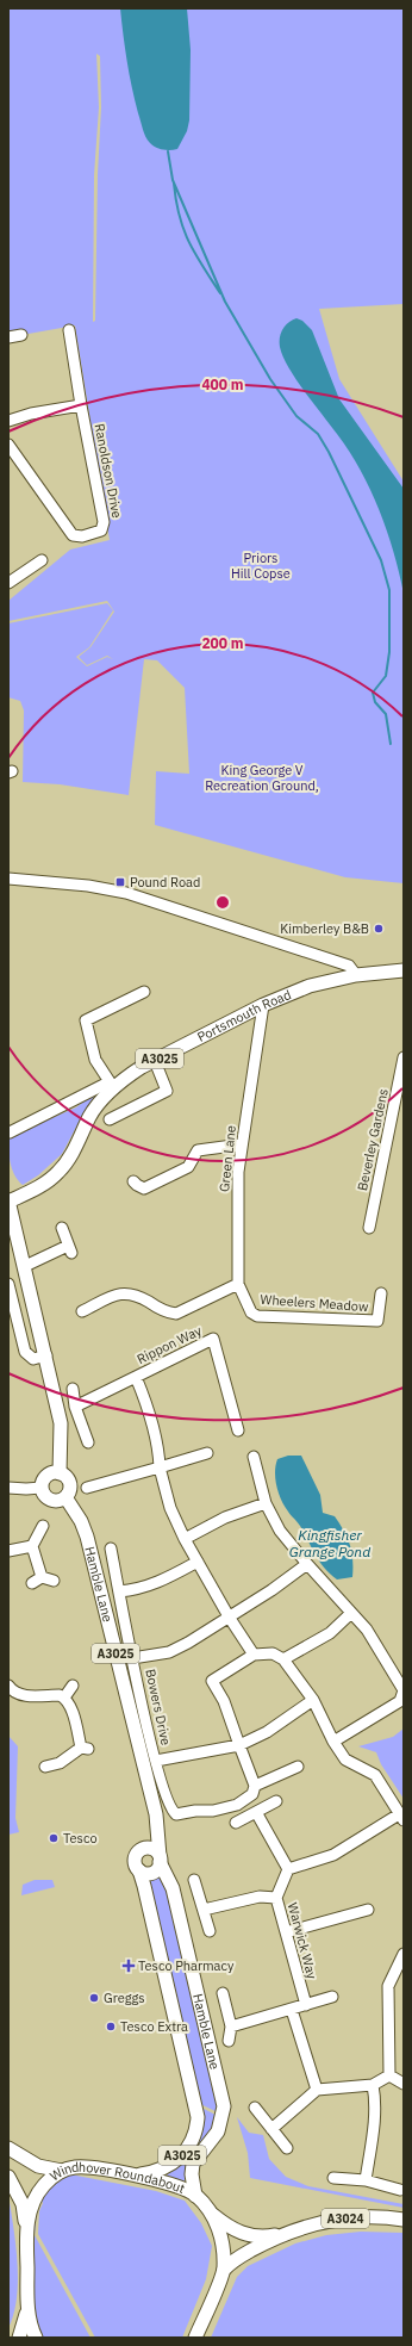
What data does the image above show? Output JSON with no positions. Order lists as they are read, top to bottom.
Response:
{
  "streets": {
    "main road": [
      "Portsmouth Road",
      "A3025",
      "Hamble Lane",
      "Windhover Roundabout",
      "A3024"
    ],
    "street": [
      "Ranoldson Drive",
      "Beverley Gardens",
      "Green Lane",
      "Wheelers Meadow",
      "Rippon Way",
      "Bowers Drive",
      "Warwick Way"
    ]
  },
  "crossings": [
    ["Portsmouth Road", "A3025"],
    ["Portsmouth Road", "Green Lane"],
    ["A3025", "Hamble Lane"],
    ["A3025", "Windhover Roundabout"],
    ["Green Lane", "Wheelers Meadow"],
    ["Hamble Lane", "Windhover Roundabout"],
    ["Windhover Roundabout", "A3024"]
  ],
  "water": ["Kingfisher Grange Pond"],
  "parks": ["Priors Hill Copse", "King George V Recreation Ground,"],
  "places": {
    "transit": ["Pound Road"],
    "other": [
      "Kimberley B&B",
      "Tesco",
      "Greggs",
      "Tesco Extra"
    ],
    "health": ["Tesco Pharmacy"]
  },
  "rings": ["400 m", "200 m"]
}
